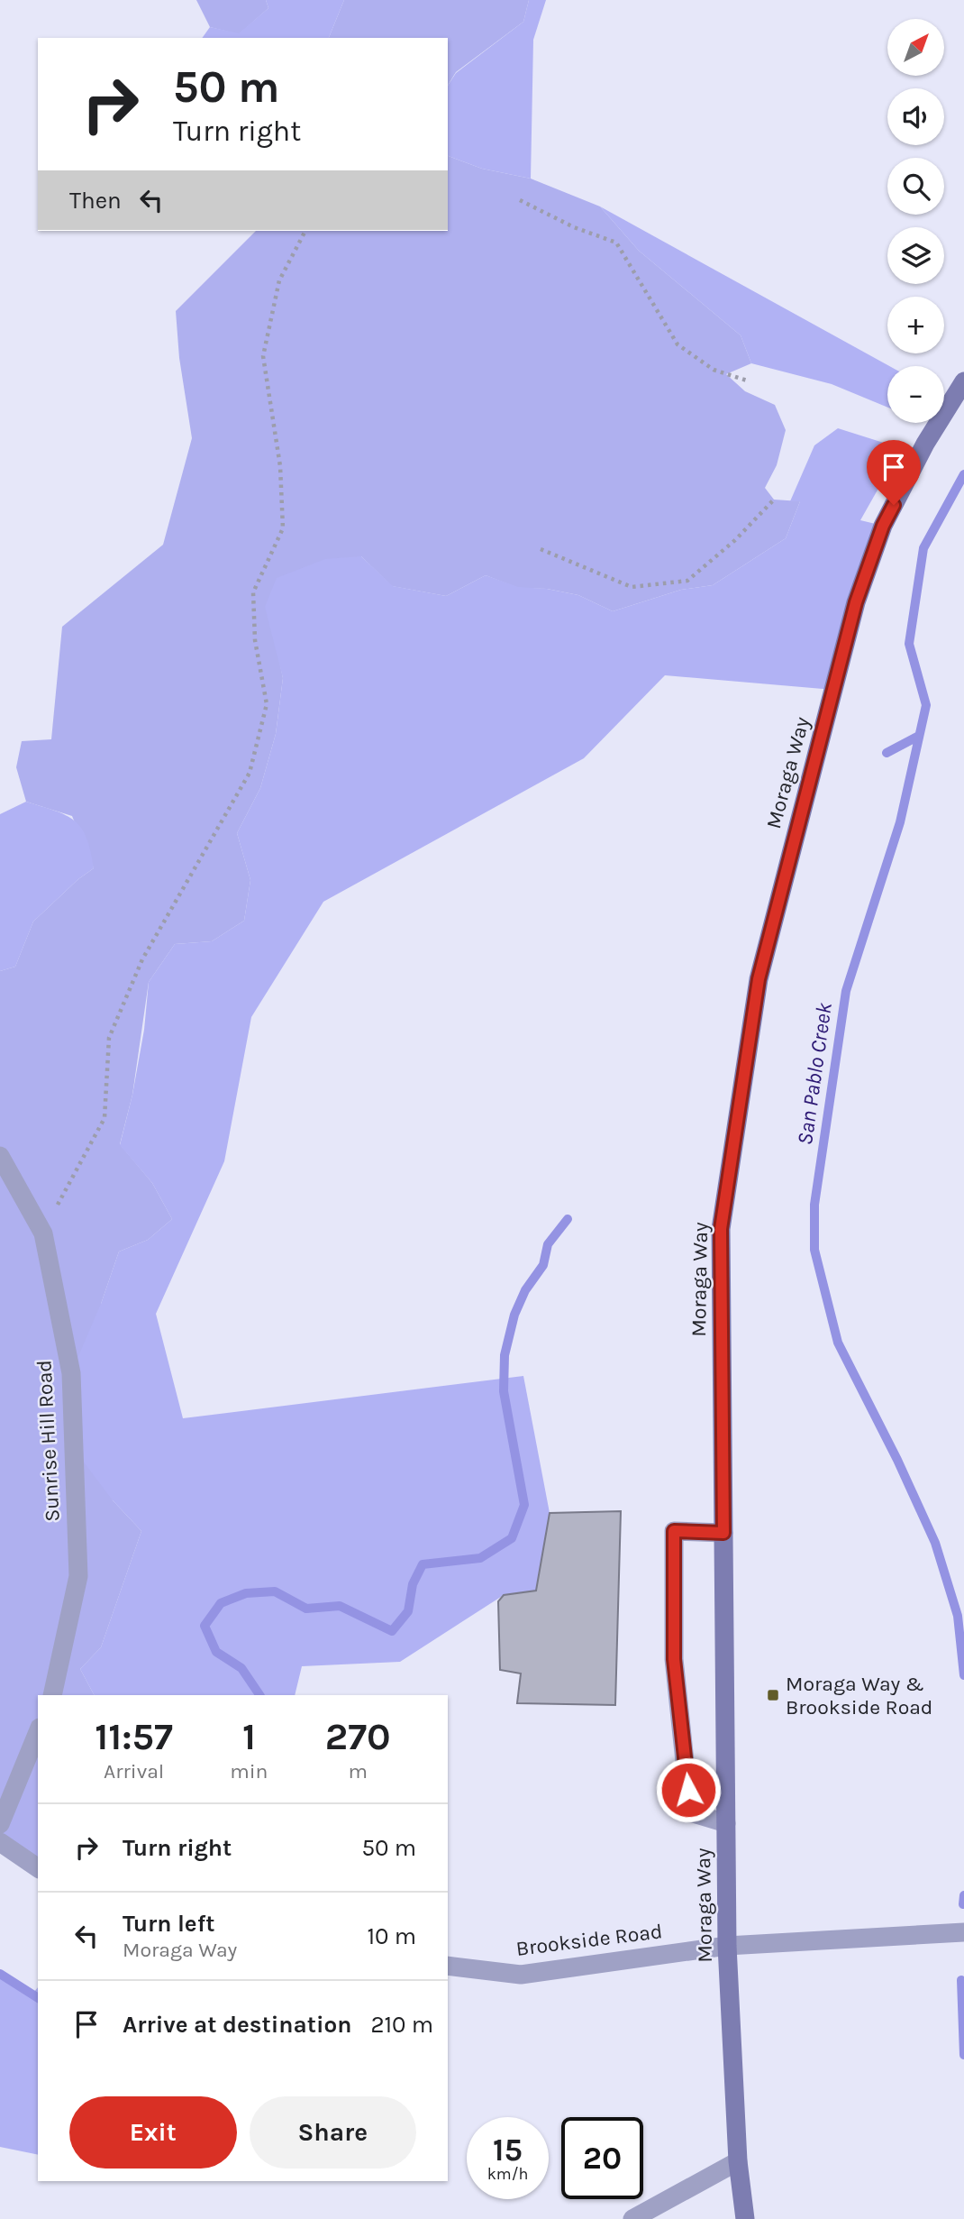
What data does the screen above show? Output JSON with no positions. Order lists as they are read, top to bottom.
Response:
{
  "streets": {
    "main road": ["Moraga Way"],
    "street": ["Sunrise Hill Road", "Brookside Road"]
  },
  "crossings": [
    ["Moraga Way", "Brookside Road"]
  ],
  "water": ["San Pablo Creek"],
  "places": {
    "transit": ["Moraga Way & Brookside Road"]
  },
  "north": "top right",
  "page": {
    "map_buttons": ["+", "−"],
    "turn": ["50 m", "Turn right"],
    "then": "Then",
    "eta": [
      "11:57",
      "Arrival",
      "1",
      "min",
      "270",
      "m"
    ],
    "list": [
      {
        "name": "Turn right",
        "value": "50 m"
      },
      {
        "name": "Turn left",
        "note": "Moraga Way",
        "value": "10 m"
      },
      {
        "name": "Arrive at destination",
        "value": "210 m"
      }
    ],
    "buttons": ["Exit", "Share"],
    "speed": "15 km/h",
    "limit": "20"
  }
}
